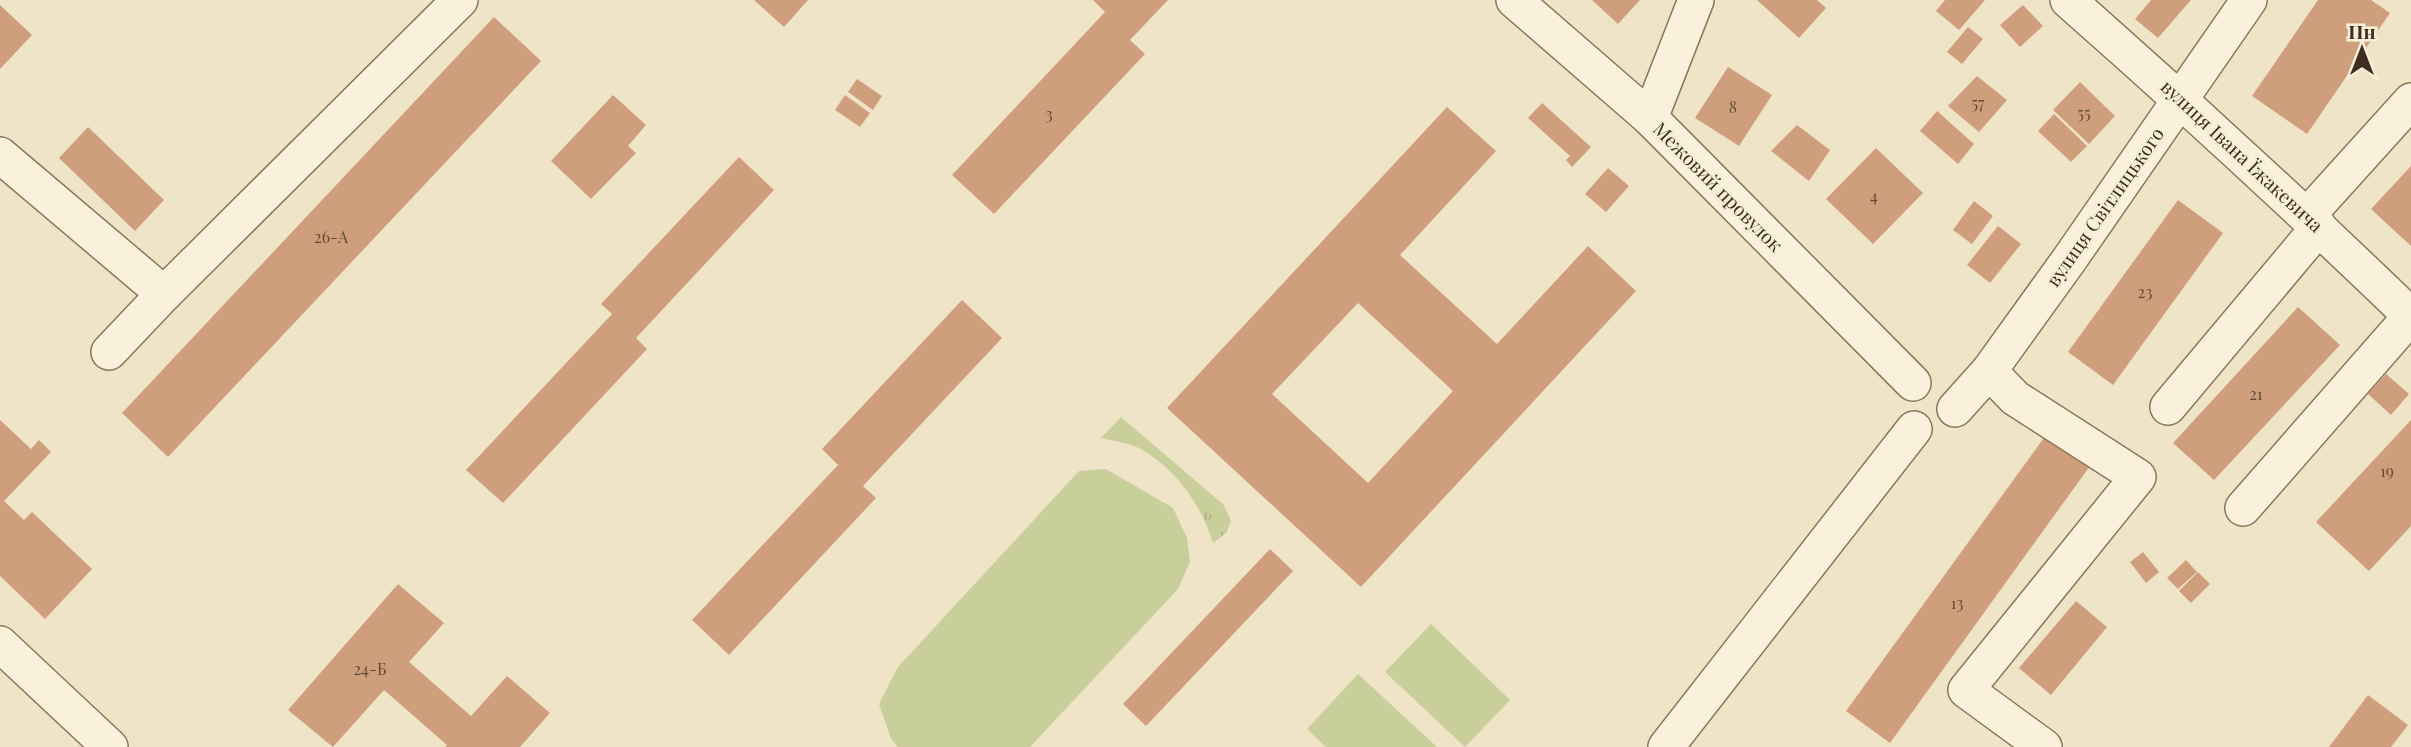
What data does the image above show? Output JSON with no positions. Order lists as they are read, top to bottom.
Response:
{
  "streets": {
    "street": ["вулиця Івана Їжакевича", "Межовий провулок", "вулиця Світлицького"]
  },
  "crossings": [
    ["вулиця Івана Їжакевича", "вулиця Світлицького"],
    ["Межовий провулок", "вулиця Світлицького"]
  ],
  "house_numbers": [
    "57",
    "8",
    "55",
    "3",
    "4",
    "26-А",
    "23",
    "21",
    "19",
    "13",
    "24-Б"
  ],
  "north": "top"
}
